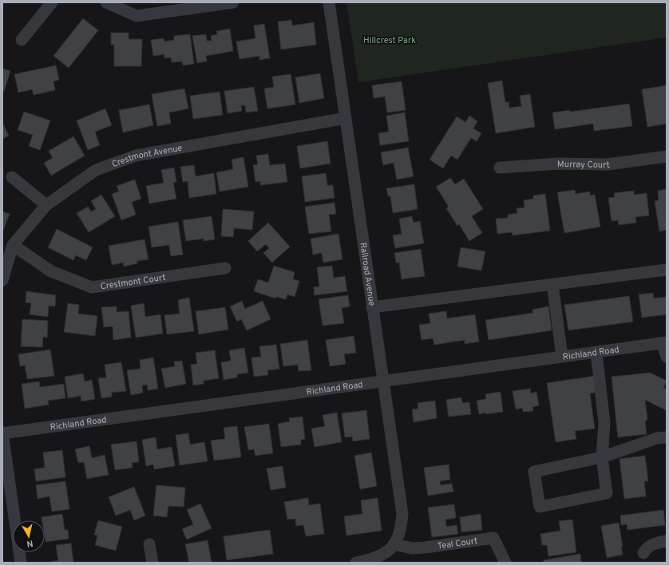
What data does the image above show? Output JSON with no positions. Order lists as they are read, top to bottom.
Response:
{
  "streets": {
    "street": [
      "Crestmont Avenue",
      "Murray Court",
      "Railroad Avenue",
      "Crestmont Court",
      "Richland Road",
      "Teal Court"
    ]
  },
  "crossings": [
    ["Crestmont Avenue", "Railroad Avenue"],
    ["Crestmont Avenue", "Crestmont Court"],
    ["Railroad Avenue", "Richland Road"],
    ["Railroad Avenue", "Teal Court"]
  ],
  "parks": ["Hillcrest Park"],
  "north": "bottom"
}
